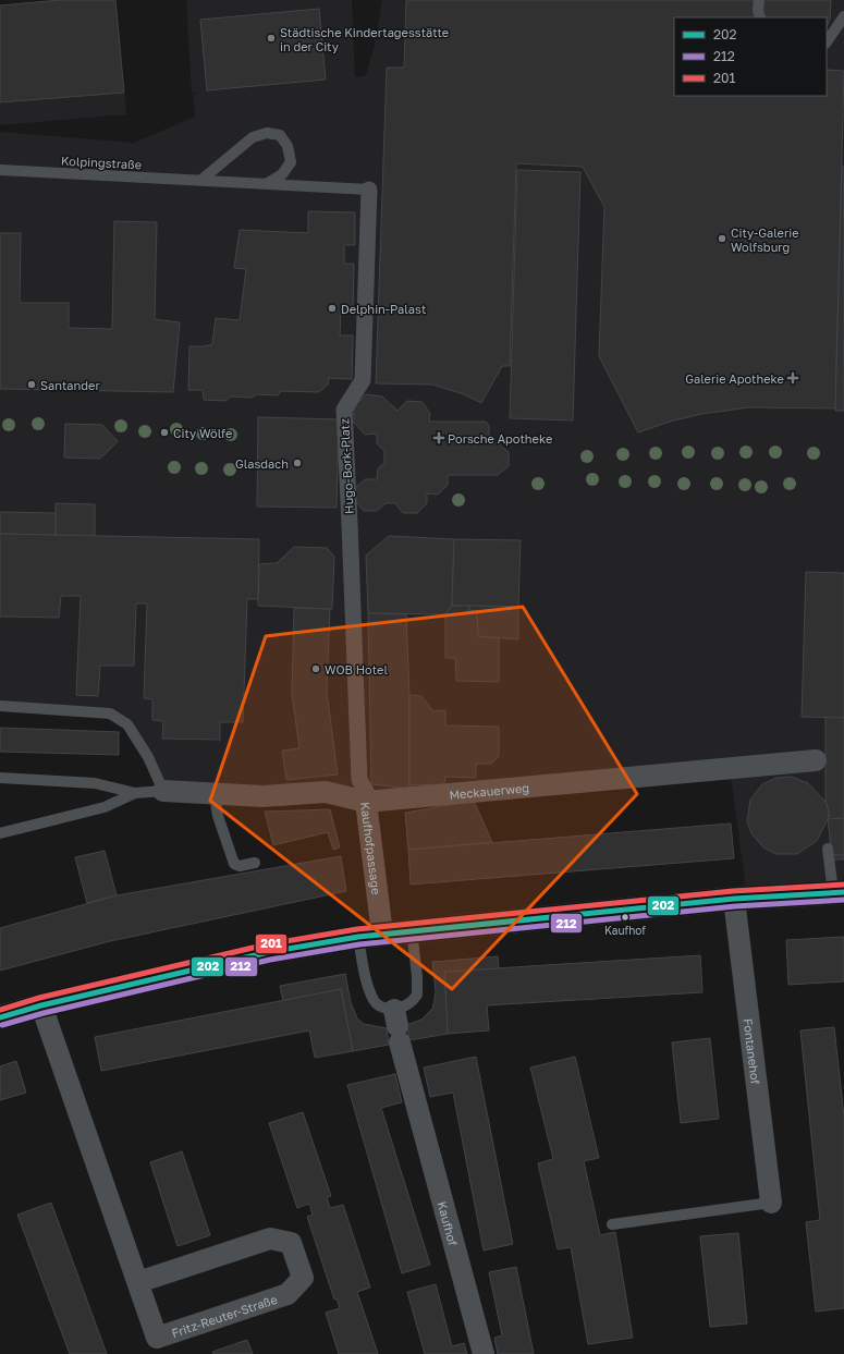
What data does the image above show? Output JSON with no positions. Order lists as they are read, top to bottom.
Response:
{
  "streets": {
    "street": [
      "Hugo-Bork-Platz",
      "Meckauerweg",
      "Kaufhofpassage",
      "Fontanehof",
      "Kaufhof",
      "Fritz-Reuter-Straße"
    ],
    "lane": ["Kolpingstraße"]
  },
  "crossings": [
    ["Kolpingstraße", "Hugo-Bork-Platz"],
    ["Hugo-Bork-Platz", "Kaufhofpassage"],
    ["Meckauerweg", "Kaufhofpassage"]
  ],
  "places": {
    "other": [
      "Städtische Kindertagesstätte in der City",
      "City-Galerie Wolfsburg",
      "Delphin-Palast",
      "Santander",
      "City Wölfe",
      "Glasdach",
      "WOB Hotel",
      "Kaufhof"
    ],
    "health": ["Galerie Apotheke", "Porsche Apotheke"]
  },
  "lines": ["transit line 201", "transit line 202", "transit line 212"],
  "legend": ["202", "212", "201"]
}
